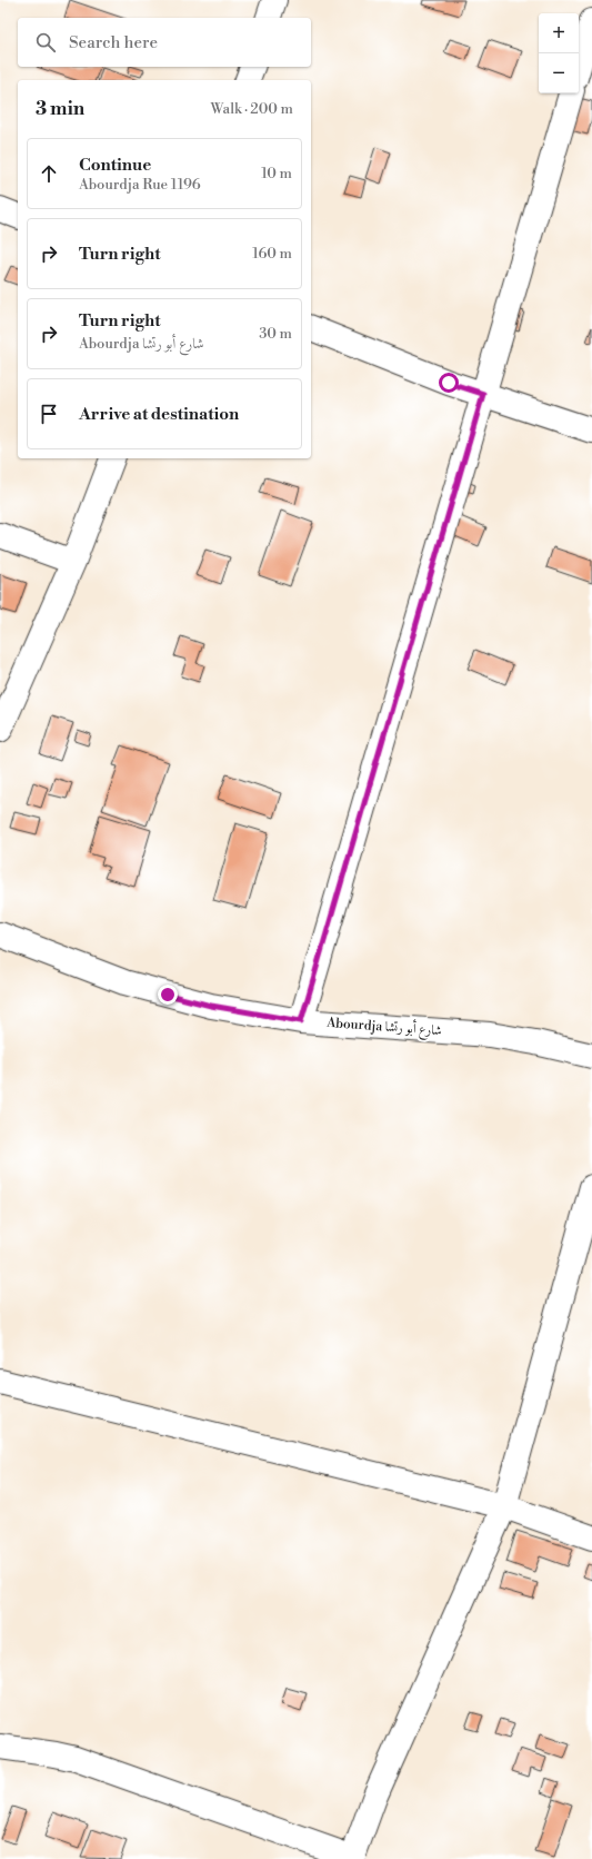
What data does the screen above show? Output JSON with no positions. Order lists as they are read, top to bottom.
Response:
{
  "streets": {
    "street": ["Abourdja شارع أبو رتشا"]
  },
  "page": {
    "map_buttons": ["+", "−"],
    "search": "Search here",
    "heading": ["3 min", "Walk · 200 m"],
    "list": [
      ["Continue", "Abourdja Rue 1196", "10 m"],
      ["Turn right", "160 m"],
      ["Turn right", "Abourdja شارع أبو رتشا", "30 m"],
      "Arrive at destination"
    ]
  }
}
